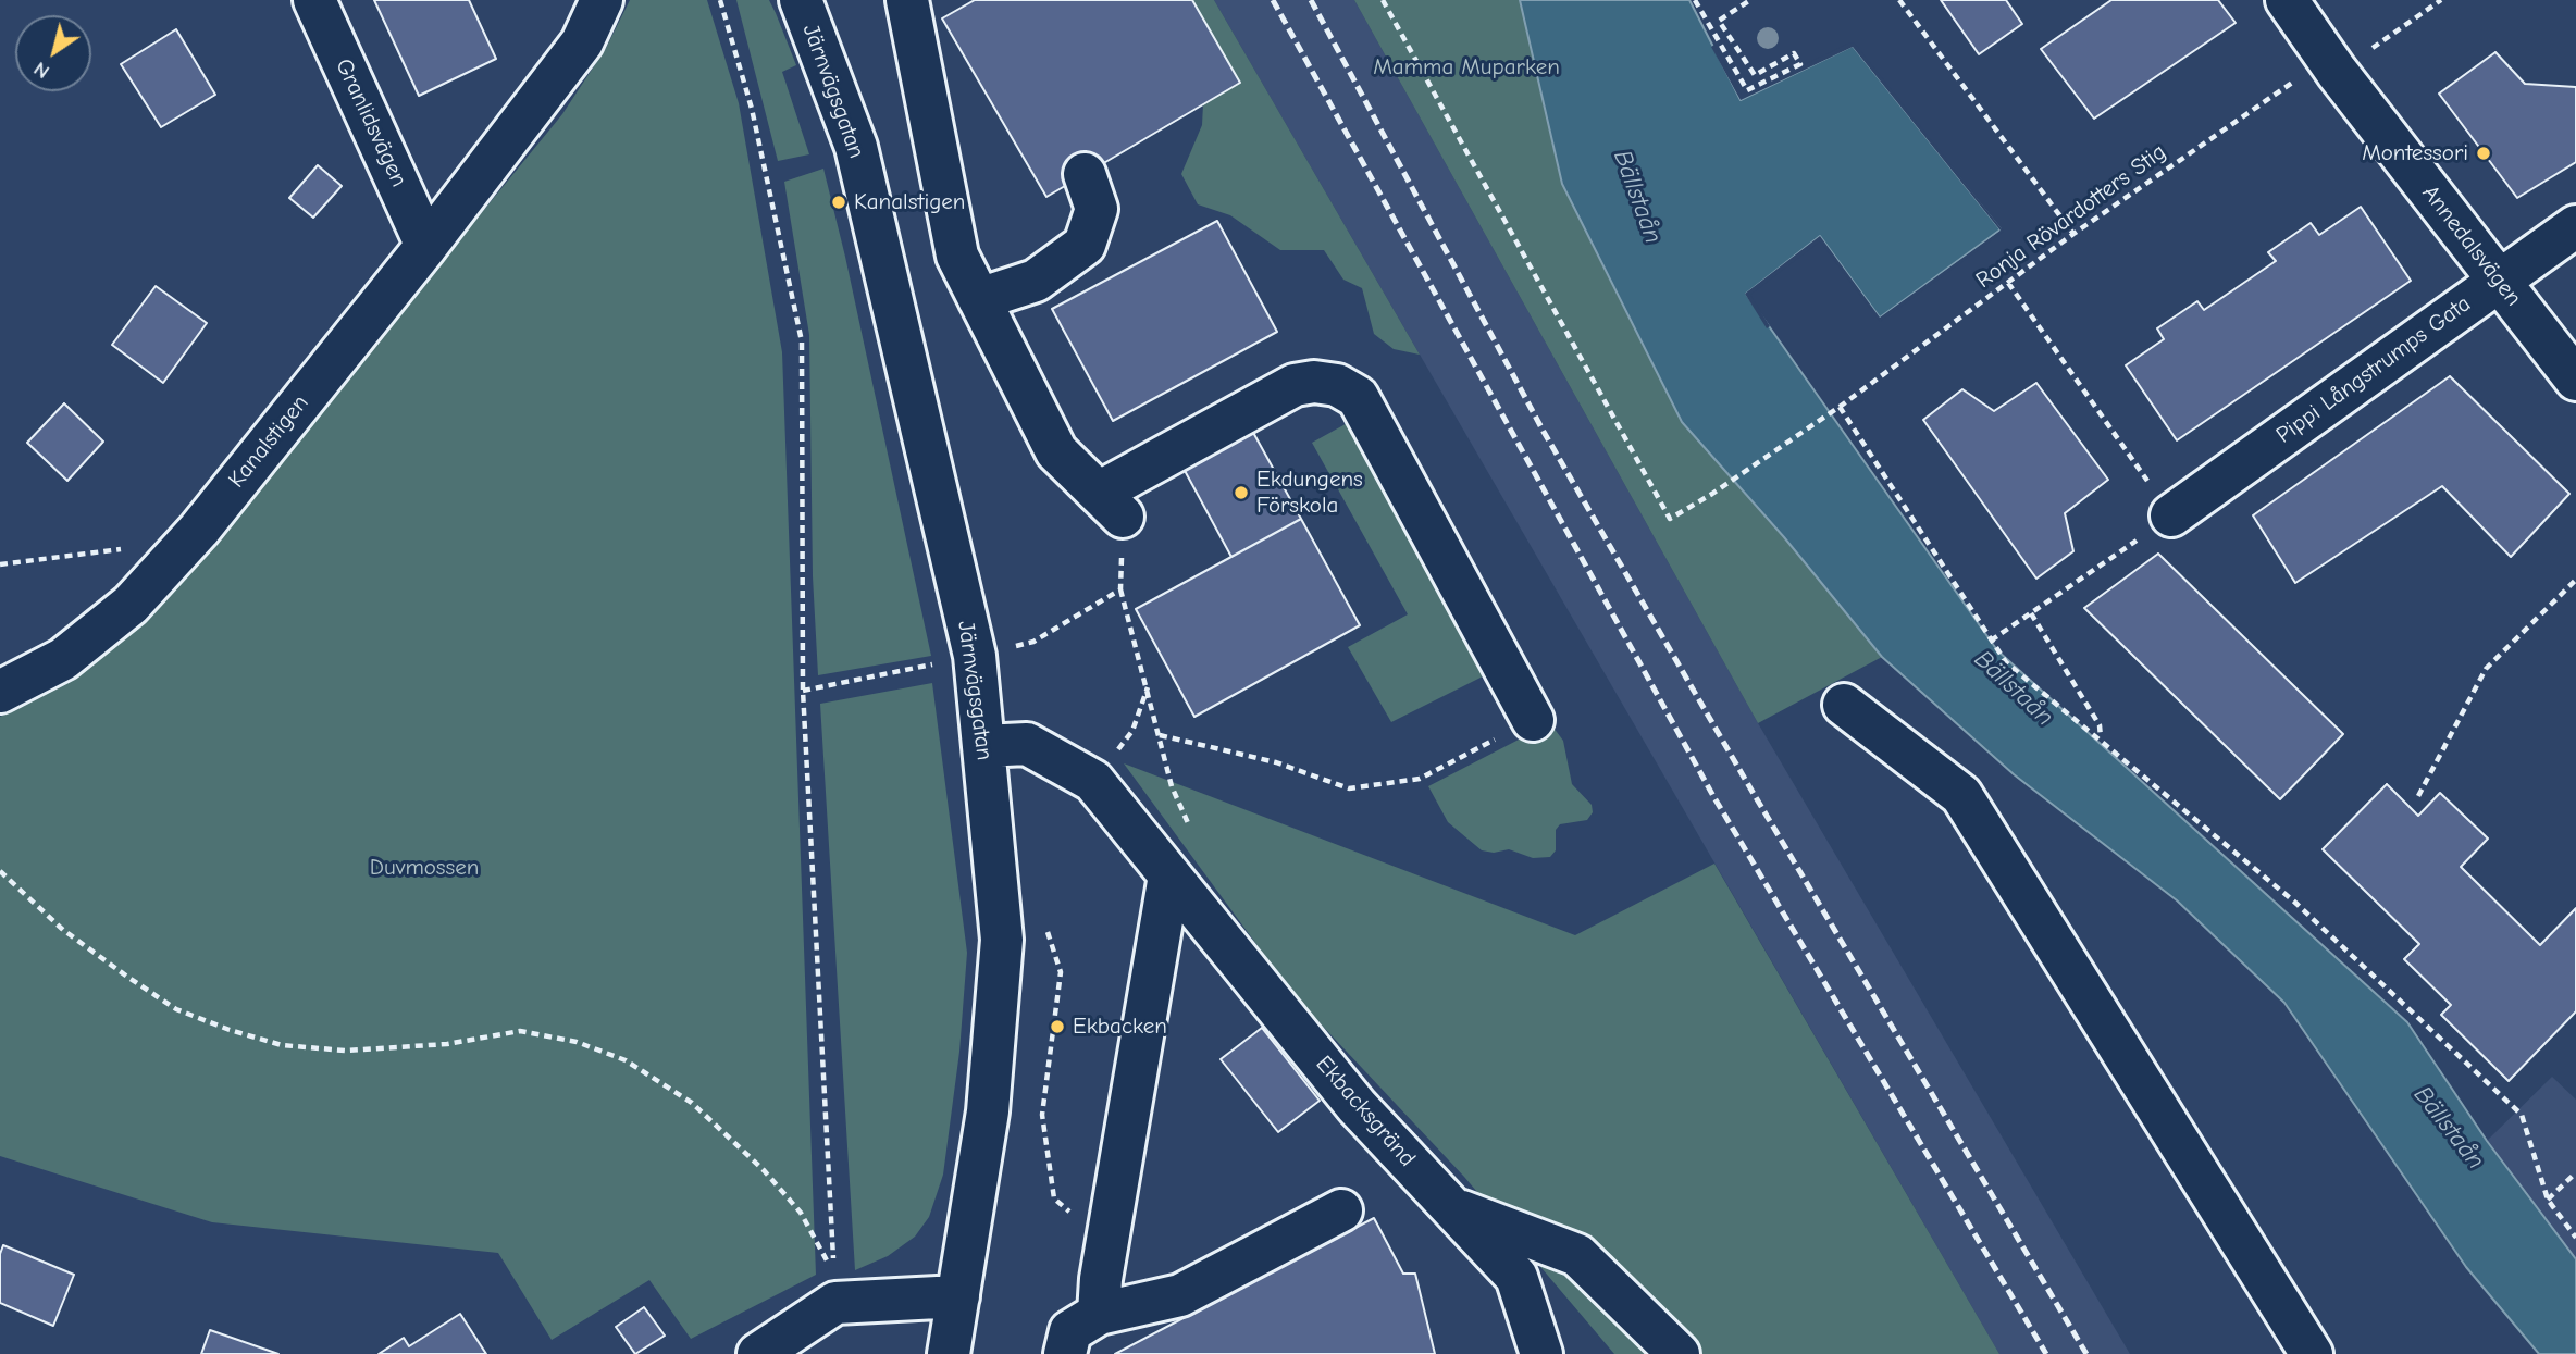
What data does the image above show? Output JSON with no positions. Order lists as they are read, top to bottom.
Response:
{
  "streets": {
    "street": [
      "Järnvägsgatan",
      "Granlidsvägen",
      "Annedalsvägen",
      "Pippi Långstrumps Gata",
      "Kanalstigen",
      "Ekbacksgränd"
    ],
    "path": ["Ronja Rövardotters Stig"]
  },
  "crossings": [
    ["Järnvägsgatan", "Ekbacksgränd"],
    ["Granlidsvägen", "Kanalstigen"],
    ["Ronja Rövardotters Stig", "Annedalsvägen"],
    ["Annedalsvägen", "Pippi Långstrumps Gata"]
  ],
  "water": ["Bällstaån"],
  "parks": ["Mamma Muparken", "Duvmossen"],
  "places": [
    "Montessori",
    "Kanalstigen",
    "Ekdungens Förskola",
    "Ekbacken"
  ],
  "north": "bottom left"
}
